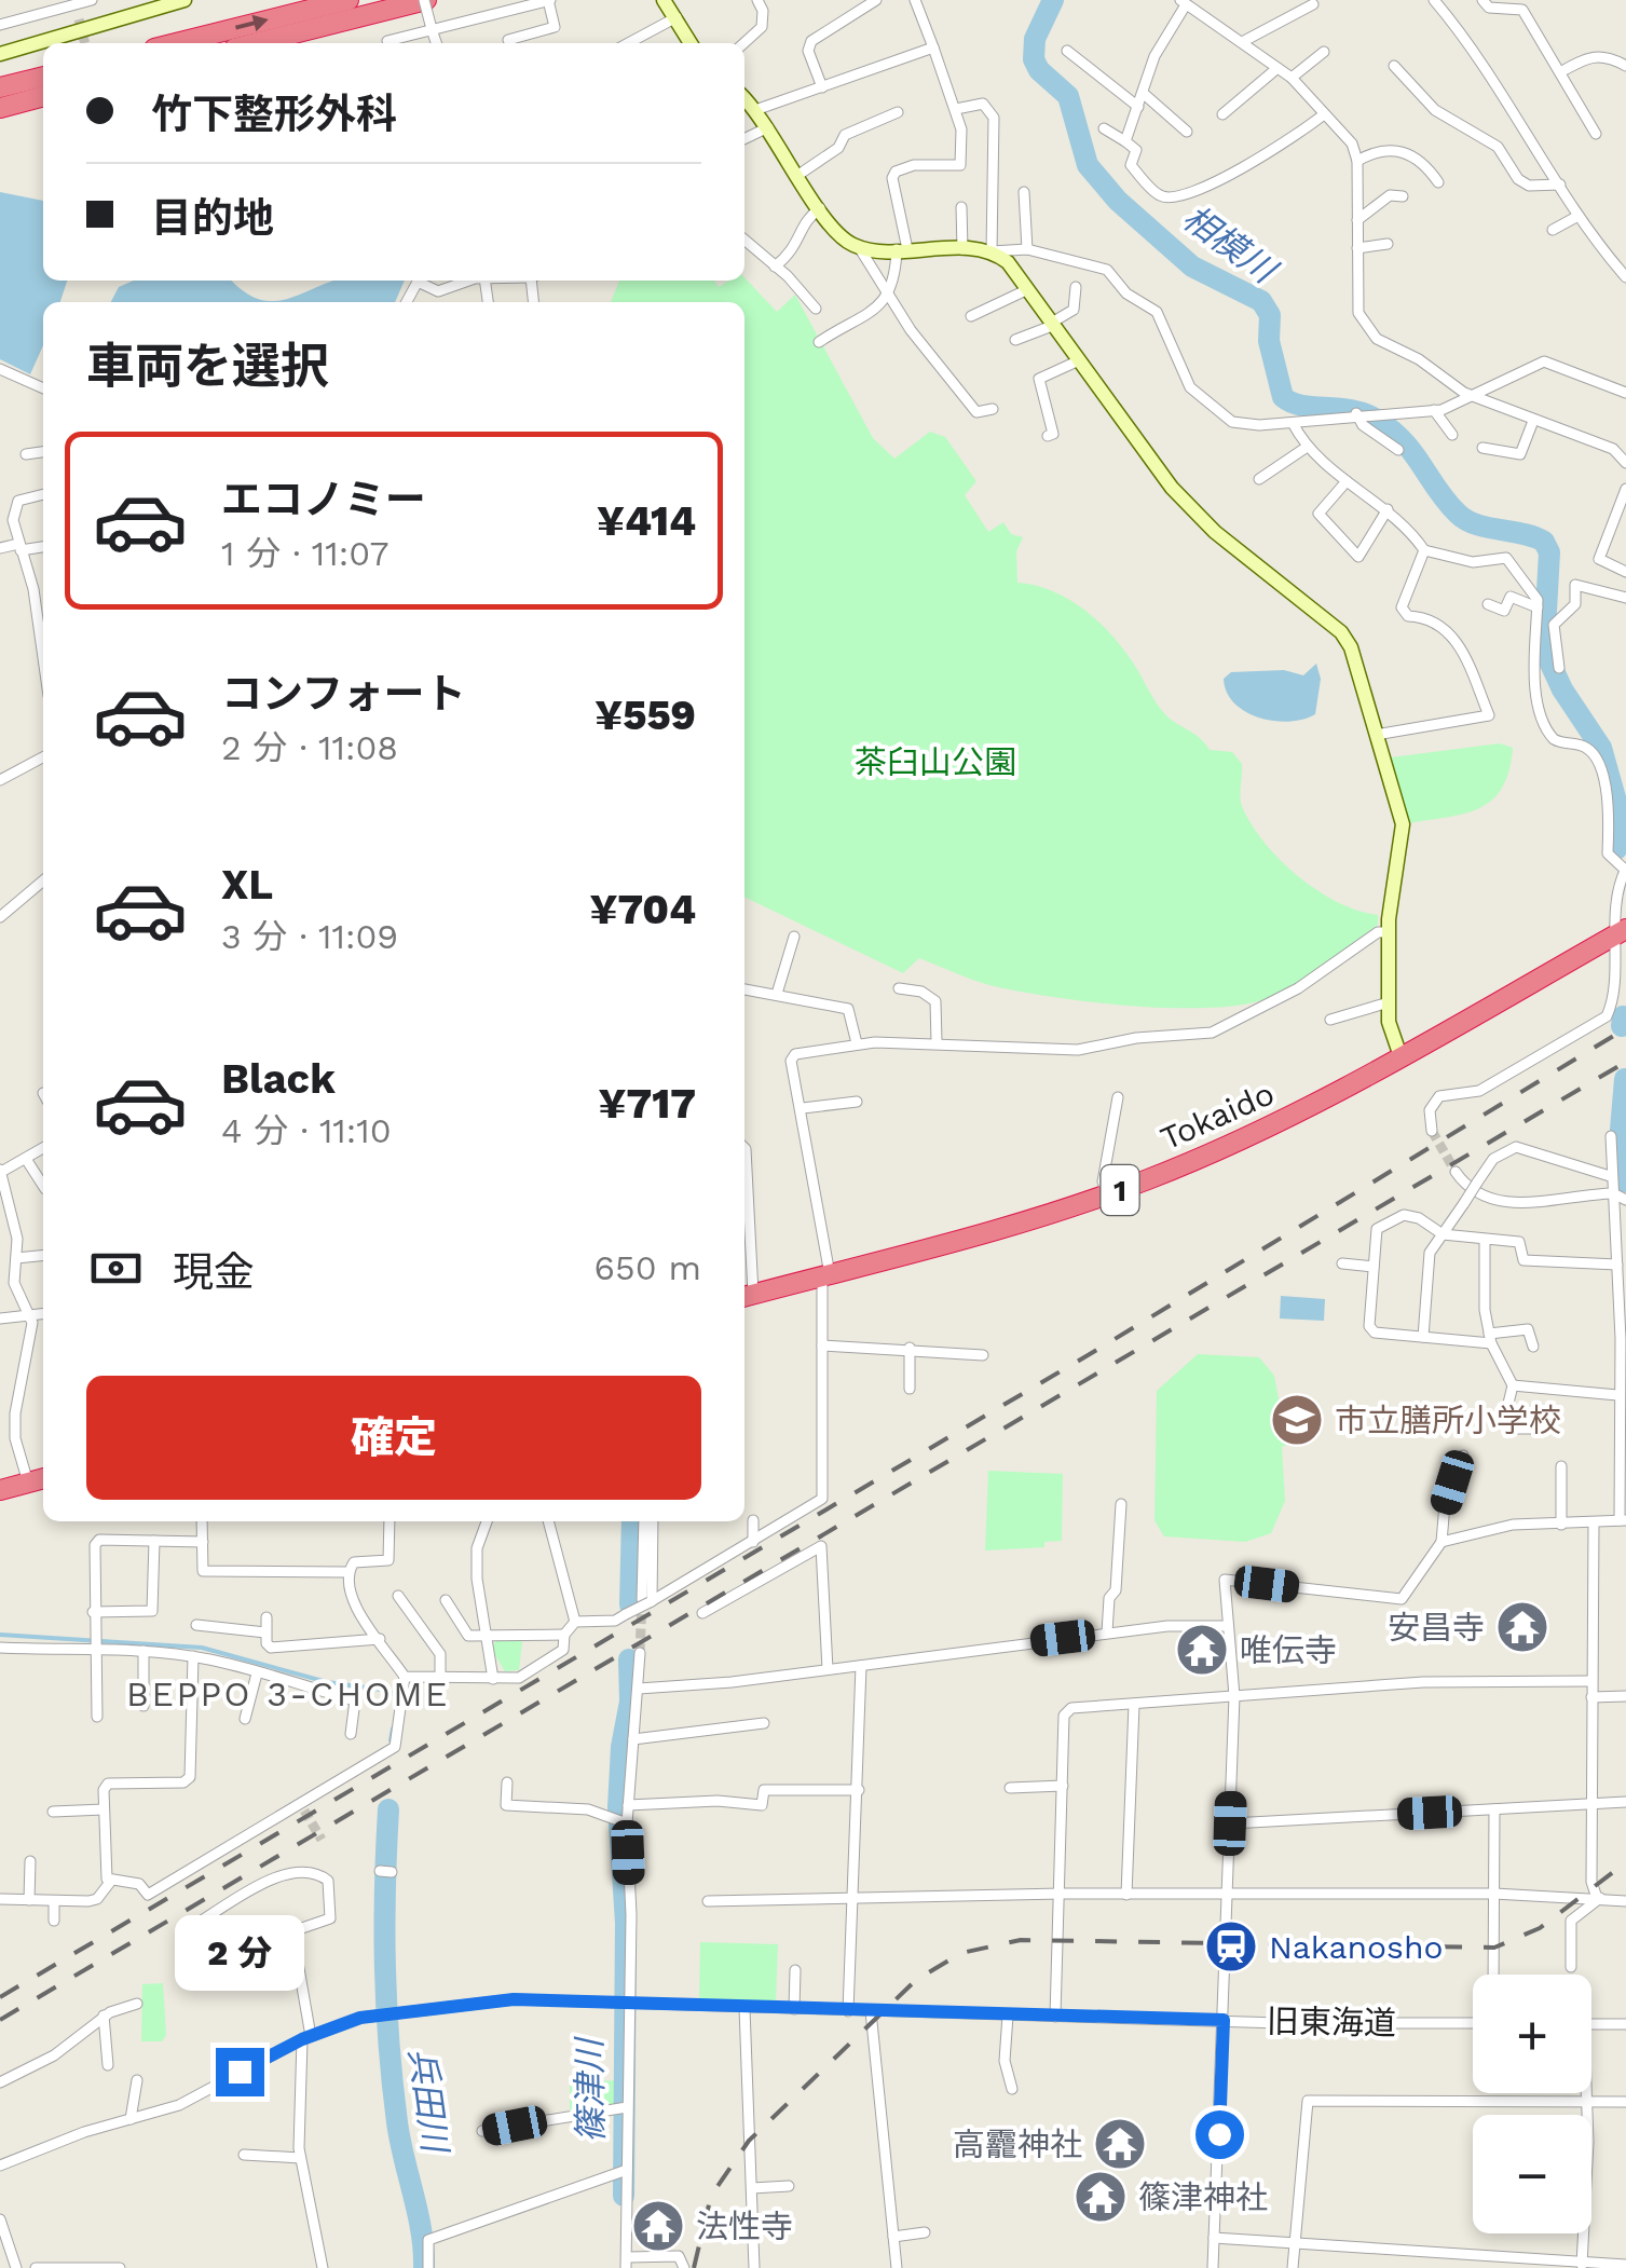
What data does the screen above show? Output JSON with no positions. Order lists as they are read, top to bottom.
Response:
{
  "streets": {
    "highway": ["Tokaido", "1"],
    "street": ["旧東海道"]
  },
  "districts": ["BEPPO 3-CHOME"],
  "water": ["相模川", "篠津川", "兵田川"],
  "parks": ["茶臼山公園"],
  "places": {
    "school or university": ["市立膳所小学校"],
    "temple": [
      "安昌寺",
      "唯伝寺",
      "高龗神社",
      "篠津神社",
      "法性寺"
    ],
    "station": ["Nakanosho"]
  },
  "page": {
    "banner": ["竹下整形外科", "目的地"],
    "heading": "車両を選択",
    "list": [
      {
        "name": "エコノミー",
        "note": "1 分 · 11:07",
        "value": "¥414"
      },
      {
        "name": "コンフォート",
        "note": "2 分 · 11:08",
        "value": "¥559"
      },
      {
        "name": "XL",
        "note": "3 分 · 11:09",
        "value": "¥704"
      },
      {
        "name": "Black",
        "note": "4 分 · 11:10",
        "value": "¥717"
      }
    ],
    "pay": ["現金", "650 m"],
    "buttons": "確定",
    "bubble": "2 分",
    "map_buttons": ["+", "−"]
  }
}
